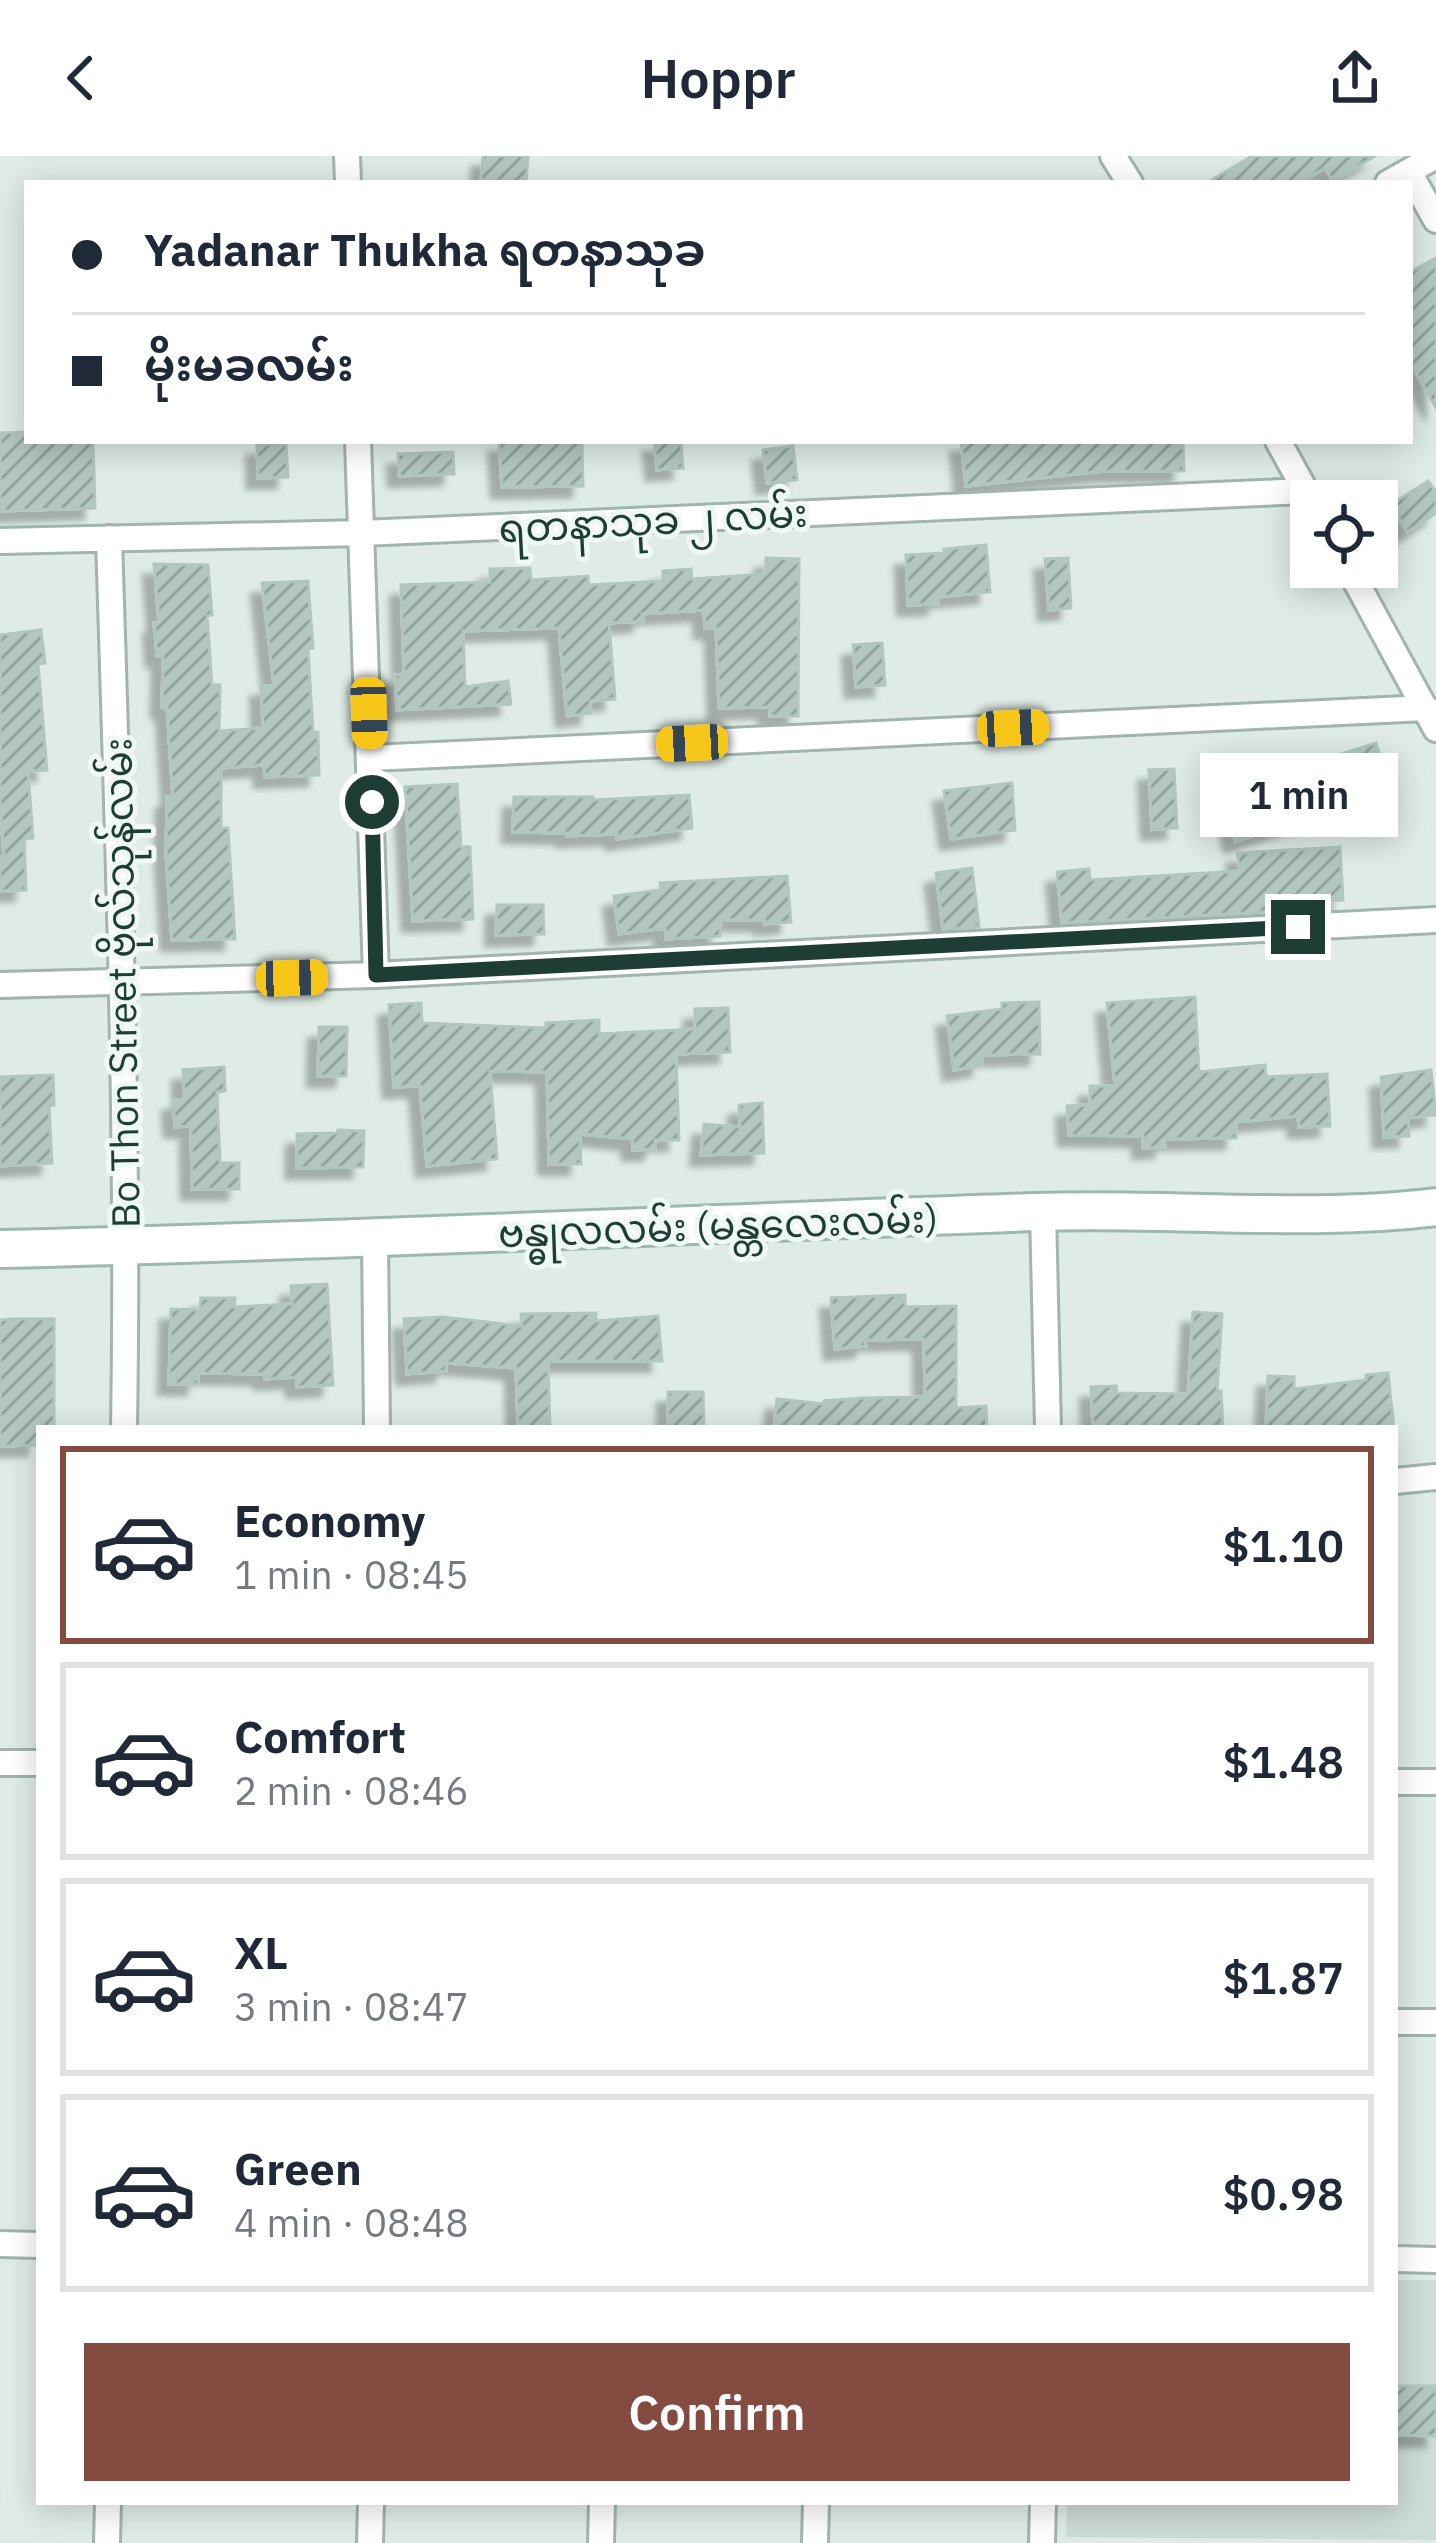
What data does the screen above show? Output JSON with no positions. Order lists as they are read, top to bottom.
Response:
{
  "streets": {
    "street": ["ရတနာသုခ ၂ လမ်း", "Bo Thon Street ဗိုလ်သုန်လမ်း", "ဗန္ဓုလလမ်း (မန္တလေးလမ်း)"]
  },
  "crossings": [
    ["ရတနာသုခ ၂ လမ်း", "Bo Thon Street ဗိုလ်သုန်လမ်း"],
    ["Bo Thon Street ဗိုလ်သုန်လမ်း", "ဗန္ဓုလလမ်း (မန္တလေးလမ်း)"]
  ],
  "page": {
    "header": "Hoppr",
    "banner": ["Yadanar Thukha ရတနာသုခ", "မိုးမခလမ်း"],
    "bubble": "1 min",
    "list": [
      {
        "name": "Economy",
        "note": "1 min · 08:45",
        "value": "$1.10"
      },
      {
        "name": "Comfort",
        "note": "2 min · 08:46",
        "value": "$1.48"
      },
      {
        "name": "XL",
        "note": "3 min · 08:47",
        "value": "$1.87"
      },
      {
        "name": "Green",
        "note": "4 min · 08:48",
        "value": "$0.98"
      }
    ],
    "buttons": "Confirm"
  }
}
